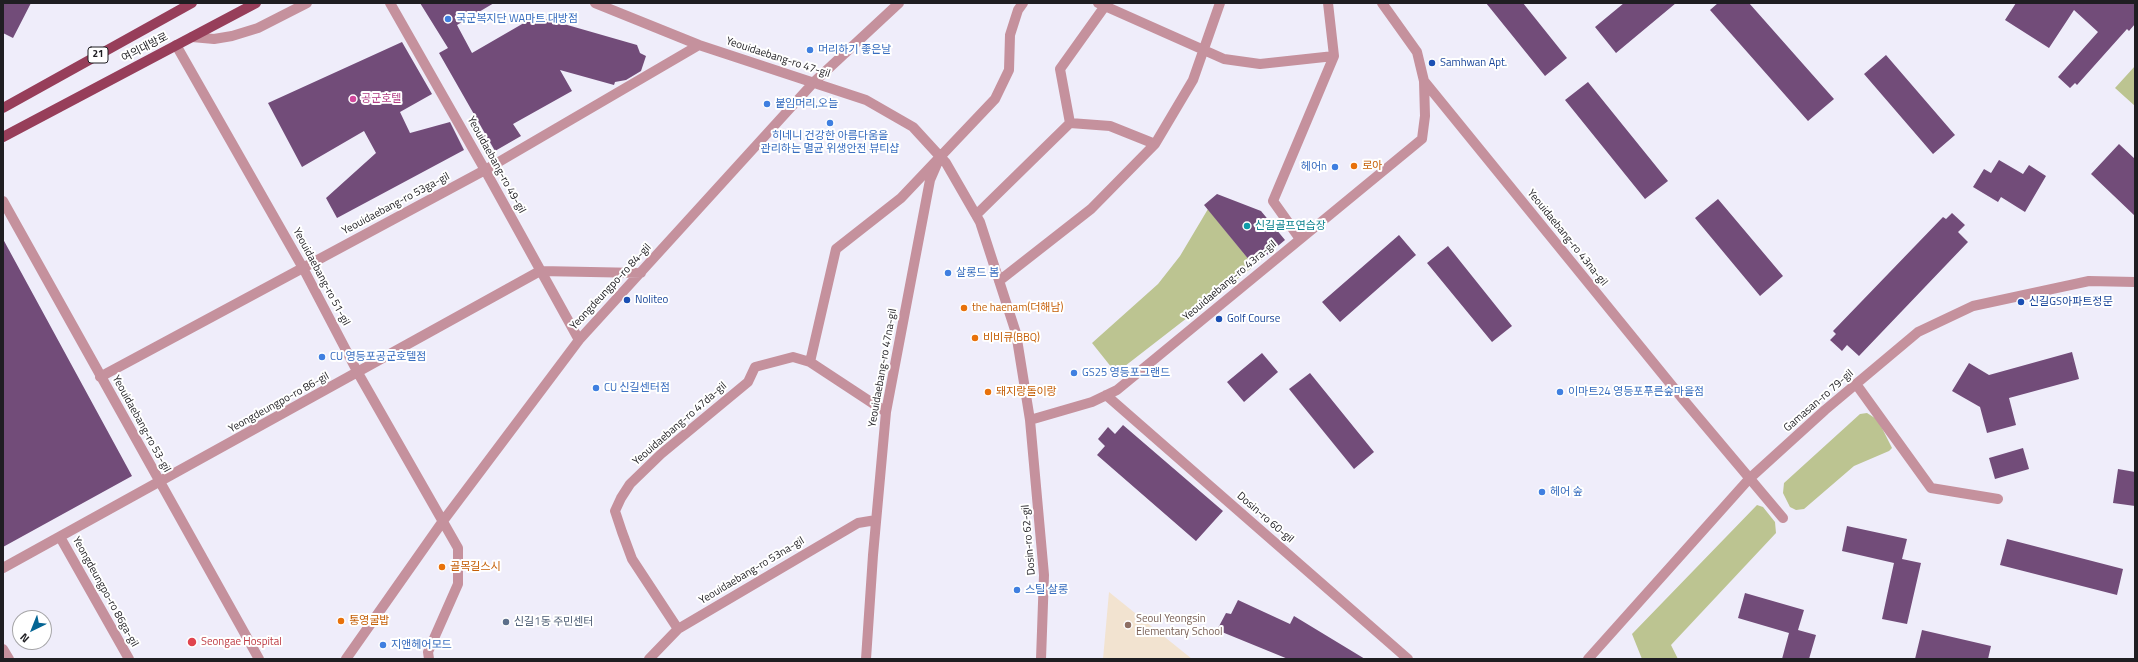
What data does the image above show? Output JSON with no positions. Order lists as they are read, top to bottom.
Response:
{
  "streets": {
    "main road": ["여의대방로", "21"],
    "street": [
      "Yeouidaebang-ro 47-gil",
      "Yeouidaebang-ro 49-gil",
      "Yeouidaebang-ro 53ga-gil",
      "Yeouidaebang-ro 43na-gil",
      "Yeouidaebang-ro 51-gil",
      "Yeouidaebang-ro 43ra-gil",
      "Yeongdeungpo-ro 84-gil",
      "Yeouidaebang-ro 47na-gil",
      "Gamasan-ro 79-gil",
      "Yeongdeungpo-ro 86-gil",
      "Yeouidaebang-ro 53-gil",
      "Yeouidaebang-ro 47da-gil",
      "Dosin-ro 60-gil",
      "Dosin-ro 62-gil",
      "Yeouidaebang-ro 53na-gil",
      "Yeongdeungpo-ro 86ga-gil"
    ]
  },
  "crossings": [
    ["여의대방로", "Yeouidaebang-ro 51-gil"],
    ["Yeouidaebang-ro 47-gil", "Yeouidaebang-ro 53ga-gil"],
    ["Yeouidaebang-ro 47-gil", "Yeouidaebang-ro 43ra-gil"],
    ["Yeouidaebang-ro 47-gil", "Yeongdeungpo-ro 84-gil"],
    ["Yeouidaebang-ro 47-gil", "Yeouidaebang-ro 47na-gil"],
    ["Yeouidaebang-ro 47-gil", "Dosin-ro 62-gil"],
    ["Yeouidaebang-ro 49-gil", "Yeouidaebang-ro 53ga-gil"],
    ["Yeouidaebang-ro 49-gil", "Yeongdeungpo-ro 84-gil"],
    ["Yeouidaebang-ro 49-gil", "Yeongdeungpo-ro 86-gil"],
    ["Yeouidaebang-ro 53ga-gil", "Yeouidaebang-ro 51-gil"],
    ["Yeouidaebang-ro 53ga-gil", "Yeouidaebang-ro 53-gil"],
    ["Yeouidaebang-ro 43na-gil", "Yeouidaebang-ro 43ra-gil"],
    ["Yeouidaebang-ro 43na-gil", "Gamasan-ro 79-gil"],
    ["Yeouidaebang-ro 51-gil", "Yeongdeungpo-ro 84-gil"],
    ["Yeouidaebang-ro 51-gil", "Yeongdeungpo-ro 86-gil"],
    ["Yeouidaebang-ro 43ra-gil", "Dosin-ro 60-gil"],
    ["Yeouidaebang-ro 43ra-gil", "Dosin-ro 62-gil"],
    ["Yeouidaebang-ro 47na-gil", "Yeouidaebang-ro 47da-gil"],
    ["Yeouidaebang-ro 47na-gil", "Yeouidaebang-ro 53na-gil"],
    ["Yeongdeungpo-ro 86-gil", "Yeouidaebang-ro 53-gil"],
    ["Yeongdeungpo-ro 86-gil", "Yeongdeungpo-ro 86ga-gil"],
    ["Yeouidaebang-ro 47da-gil", "Yeouidaebang-ro 53na-gil"]
  ],
  "places": [
    "국군복지단 WA마트 대방점",
    "머리하기 좋은날",
    "Samhwan Apt.",
    "공군호텔",
    "붙임머리,오늘",
    "히네니 건강한 아름다움을 관리하는 멸균 위생안전 뷰티샵",
    "로아",
    "헤어n",
    "신길골프연습장",
    "살롱드 봄",
    "Noliteo",
    "신길GS아파트정문",
    "the haenam(더해남)",
    "Golf Course",
    "비비큐(BBQ)",
    "CU 영등포공군호텔점",
    "GS25 영등포그랜드",
    "CU 신길센터점",
    "돼지랑돌이랑",
    "이마트24 영등포푸른숲마을점",
    "헤어 숲",
    "골목길스시",
    "스틸 살롱",
    "통영굴밥",
    "신길1동 주민센터",
    "Seoul Yeongsin Elementary School",
    "Seongae Hospital",
    "지앤헤어모드"
  ],
  "north": "bottom left"
}
